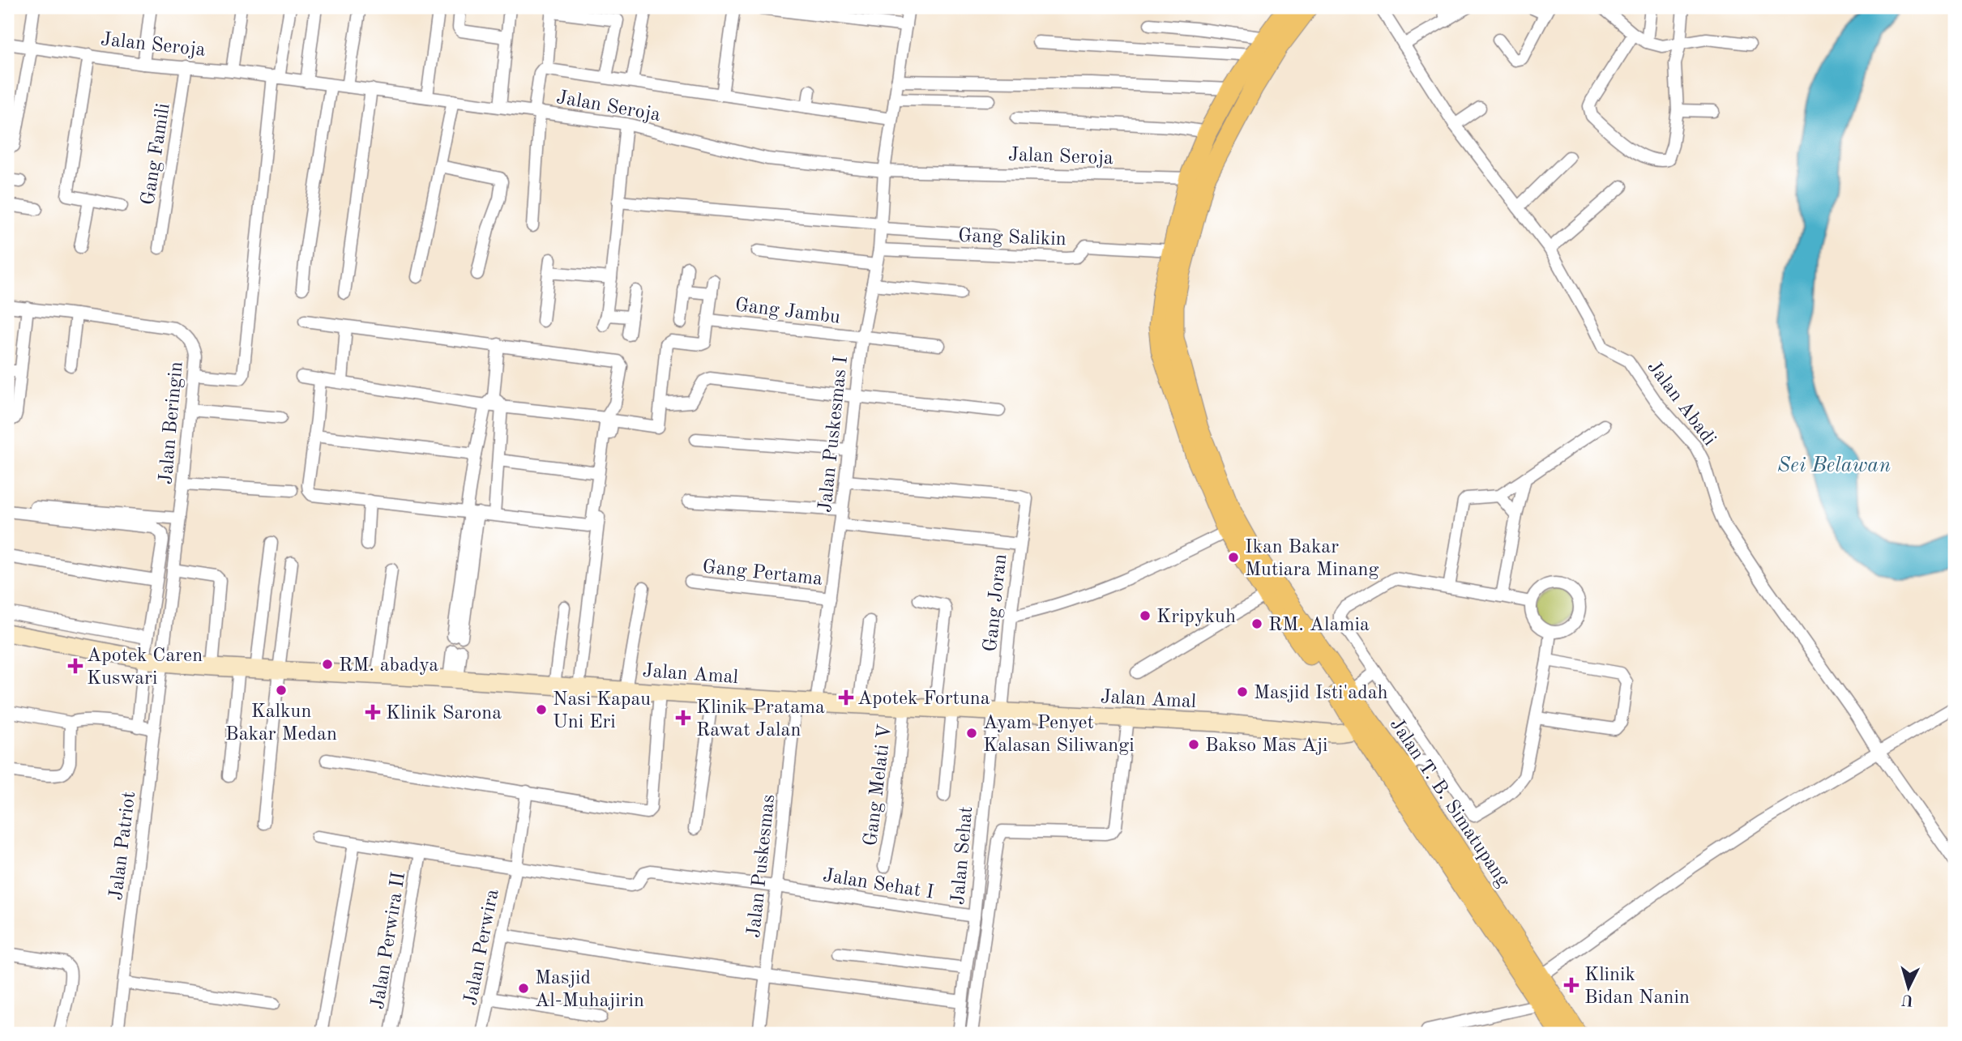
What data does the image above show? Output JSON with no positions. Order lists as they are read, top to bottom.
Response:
{
  "streets": {
    "main road": ["Jalan T. B. Simatupang"],
    "street": [
      "Jalan Seroja",
      "Gang Famili",
      "Gang Salikin",
      "Gang Jambu",
      "Jalan Abadi",
      "Jalan Beringin",
      "Jalan Puskesmas I",
      "Gang Pertama",
      "Gang Joran",
      "Jalan Amal",
      "Gang Melati V",
      "Jalan Patriot",
      "Jalan Sehat",
      "Jalan Puskesmas",
      "Jalan Sehat I",
      "Jalan Perwira II",
      "Jalan Perwira"
    ]
  },
  "crossings": [
    ["Jalan Seroja", "Gang Famili"],
    ["Jalan Seroja", "Jalan Puskesmas I"],
    ["Jalan Seroja", "Jalan T. B. Simatupang"],
    ["Gang Salikin", "Jalan Puskesmas I"],
    ["Gang Salikin", "Jalan T. B. Simatupang"],
    ["Gang Jambu", "Jalan Puskesmas I"],
    ["Jalan Beringin", "Jalan Amal"],
    ["Jalan Beringin", "Jalan Patriot"],
    ["Jalan Puskesmas I", "Gang Pertama"],
    ["Jalan Puskesmas I", "Gang Joran"],
    ["Jalan Puskesmas I", "Jalan Amal"],
    ["Gang Joran", "Jalan Amal"],
    ["Gang Joran", "Jalan Sehat"],
    ["Jalan Amal", "Gang Melati V"],
    ["Jalan Amal", "Jalan T. B. Simatupang"],
    ["Jalan Amal", "Jalan Patriot"],
    ["Jalan Amal", "Jalan Sehat"],
    ["Jalan Amal", "Jalan Puskesmas"],
    ["Jalan Sehat", "Jalan Sehat I"],
    ["Jalan Puskesmas", "Jalan Sehat I"],
    ["Jalan Sehat I", "Jalan Perwira II"],
    ["Jalan Sehat I", "Jalan Perwira"]
  ],
  "water": ["Sei Belawan"],
  "places": {
    "other": [
      "Ikan Bakar Mutiara Minang",
      "Kripykuh",
      "RM. Alamia",
      "RM. abadya",
      "Kalkun Bakar Medan",
      "Masjid Isti'adah",
      "Nasi Kapau Uni Eri",
      "Ayam Penyet Kalasan Siliwangi",
      "Bakso Mas Aji",
      "Masjid Al-Muhajirin"
    ],
    "health": [
      "Apotek Caren Kuswari",
      "Apotek Fortuna",
      "Klinik Sarona",
      "Klinik Pratama Rawat Jalan",
      "Klinik Bidan Nanin"
    ]
  },
  "north": "bottom"
}
